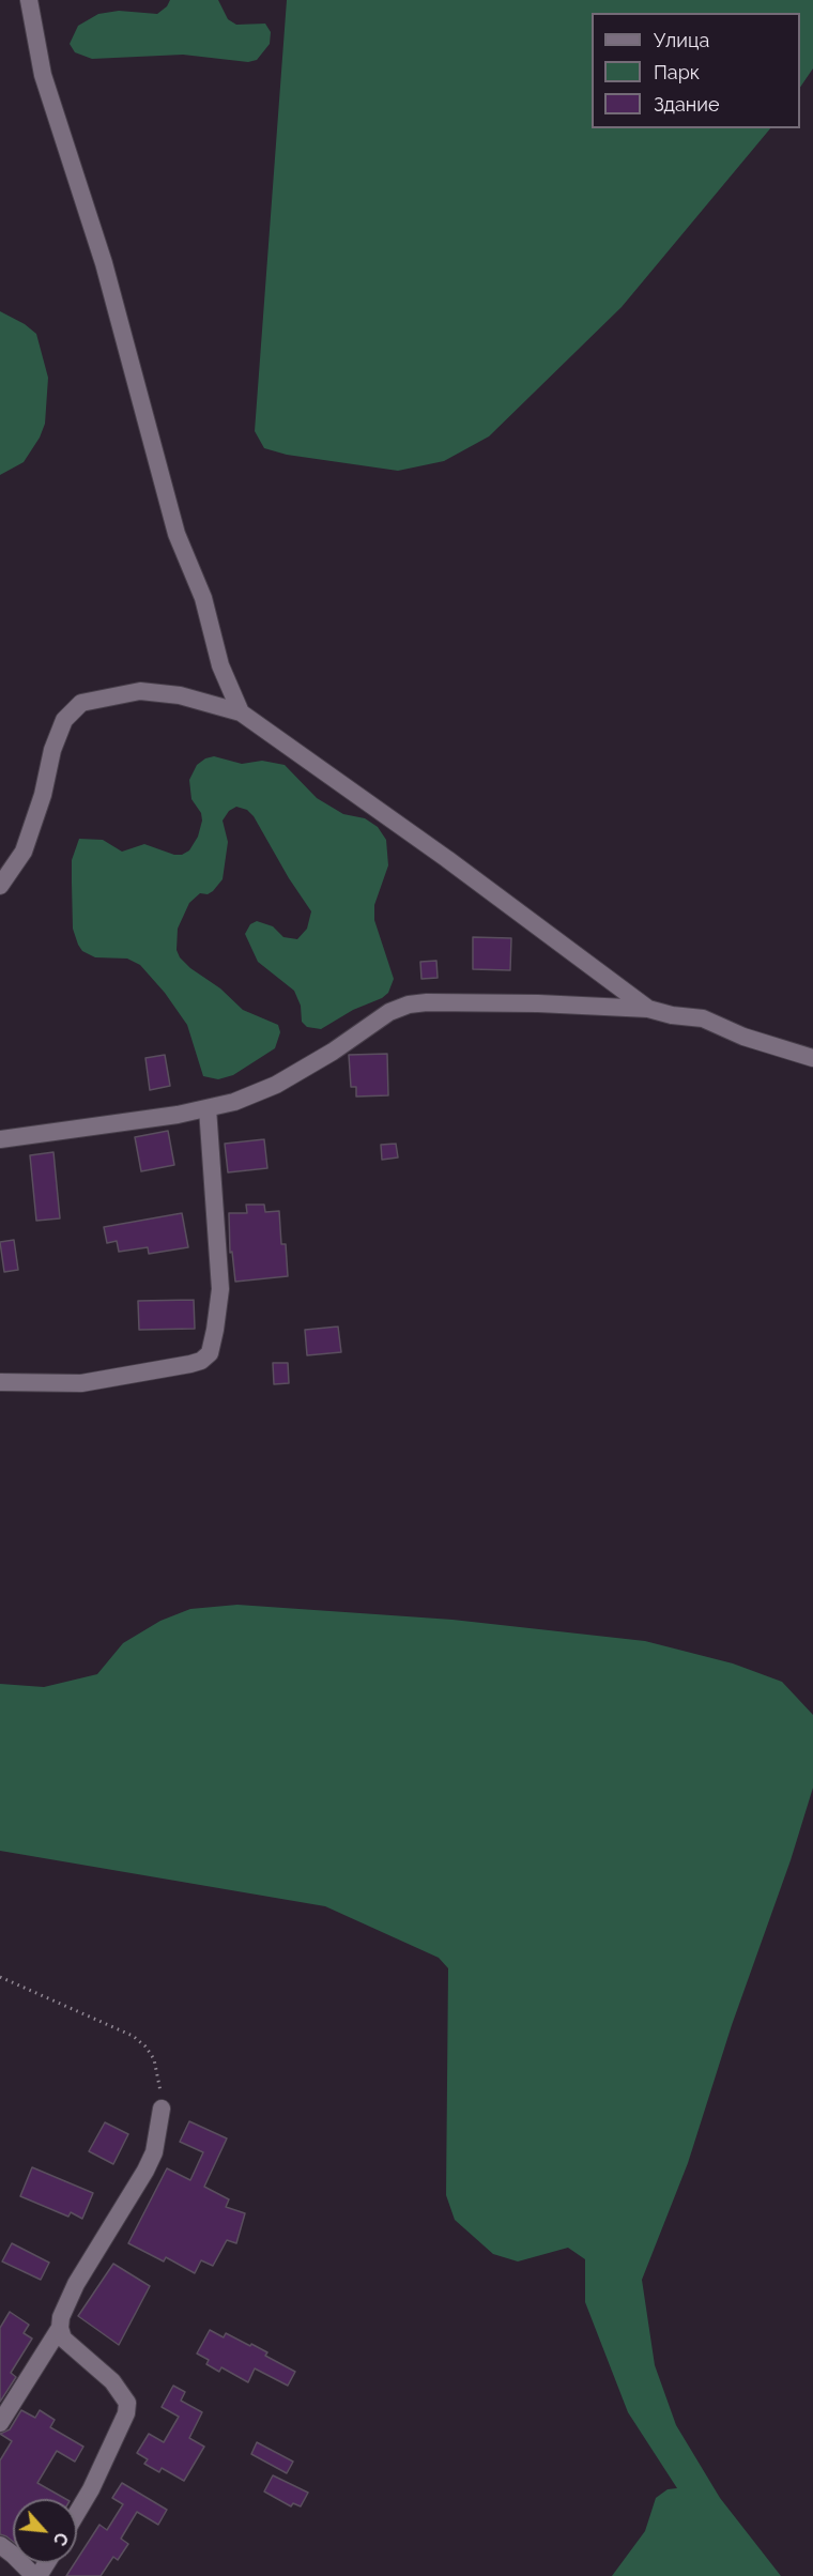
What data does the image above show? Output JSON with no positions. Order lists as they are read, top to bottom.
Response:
{
  "legend": ["Улица", "Парк", "Здание"],
  "north": "bottom right"
}
